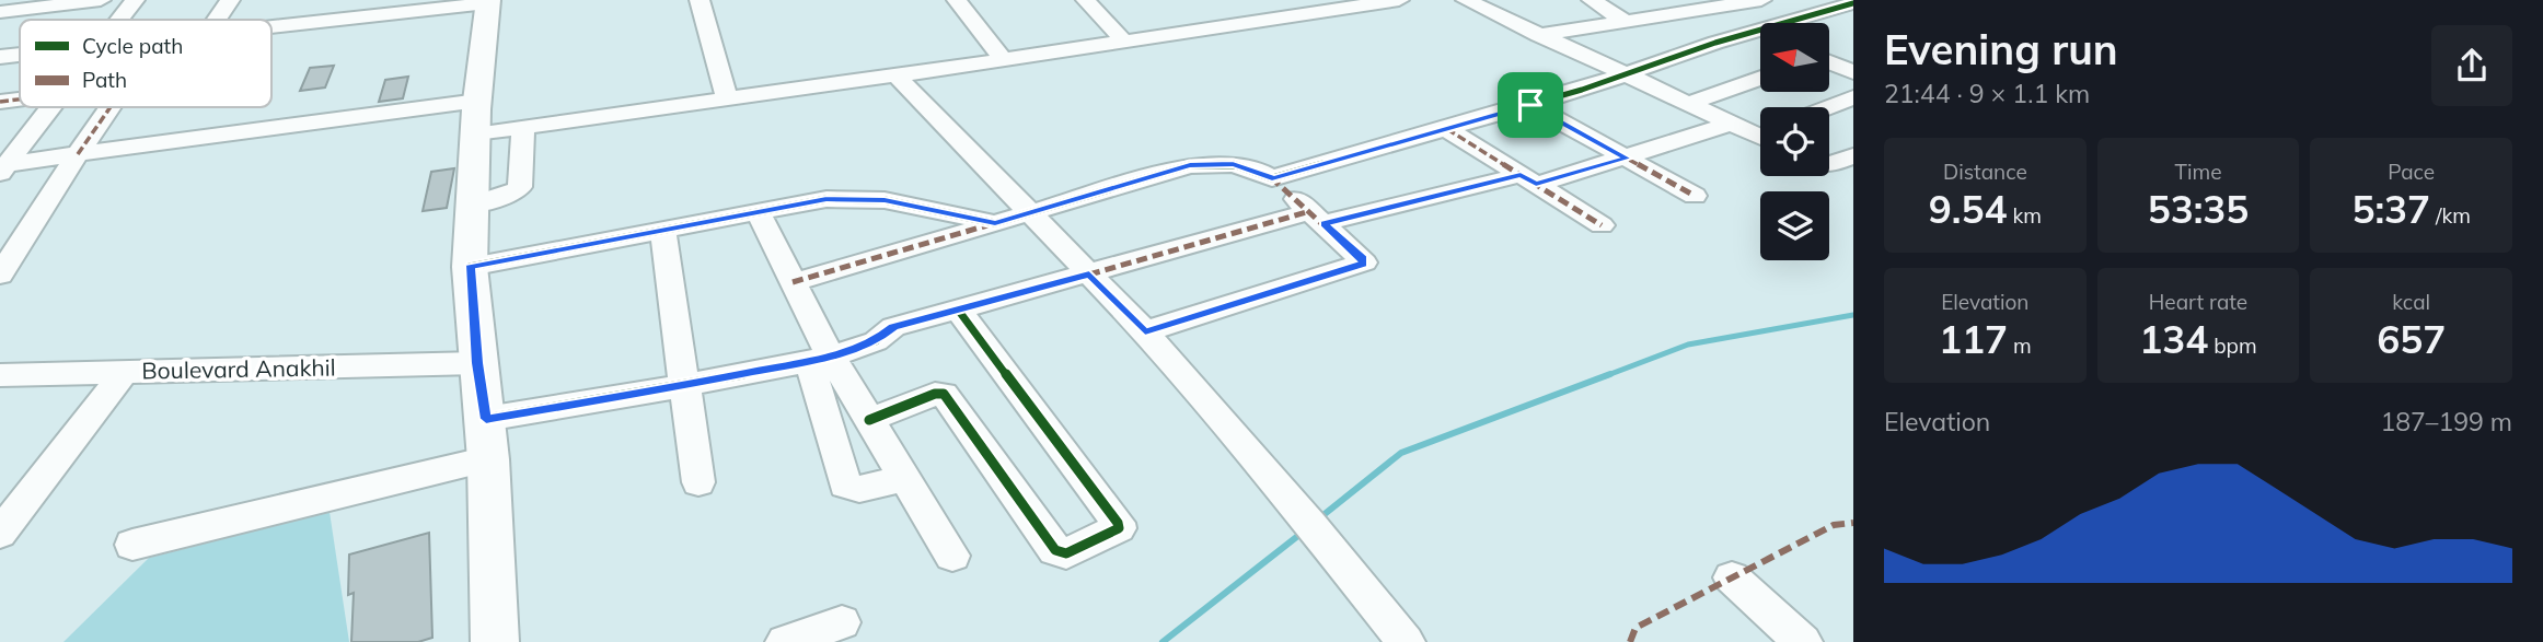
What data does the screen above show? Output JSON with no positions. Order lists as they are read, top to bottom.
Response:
{
  "streets": {
    "street": ["Boulevard Anakhil"]
  },
  "legend": ["Cycle path", "Path"],
  "north": "left",
  "page": {
    "heading": ["Evening run", "21:44 · 9 × 1.1 km"],
    "stats": [
      ["Distance", "9.54 km"],
      ["Time", "53:35"],
      ["Pace", "5:37 /km"],
      ["Elevation", "117 m"],
      ["Heart rate", "134 bpm"],
      ["kcal", "657"]
    ],
    "chart": ["Elevation", "187–199 m"]
  }
}
